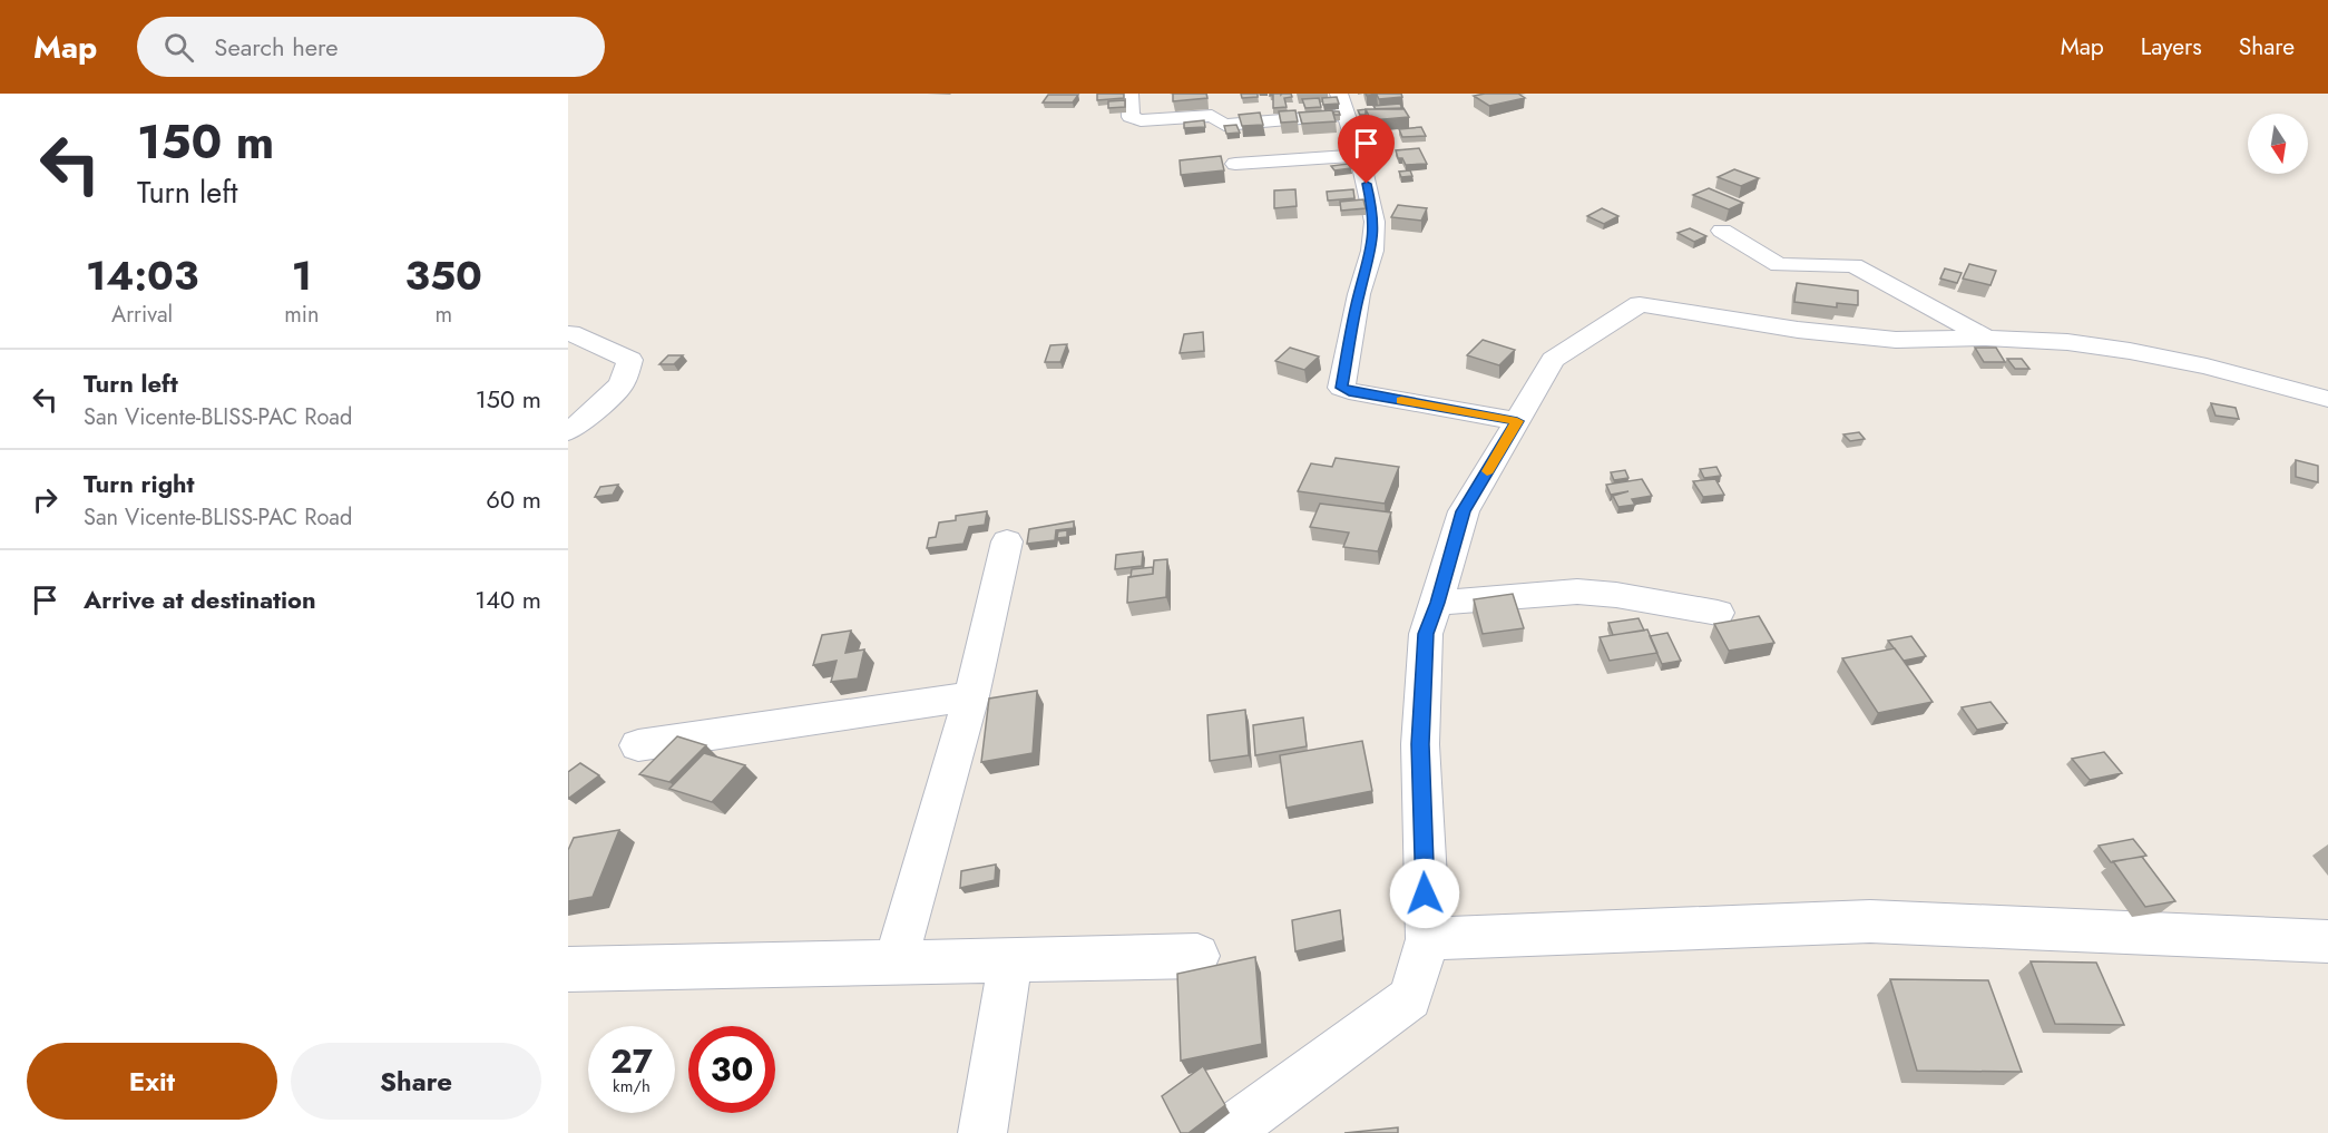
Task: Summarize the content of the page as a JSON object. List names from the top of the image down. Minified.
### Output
{"north":"bottom","page":{"header":"Map","search":"Search here","nav":["Map","Layers","Share"],"turn":["150 m","Turn left"],"eta":["14:03","Arrival","1","min","350","m"],"list":[{"name":"Turn left","note":"San Vicente-BLISS-PAC Road","value":"150 m"},{"name":"Turn right","note":"San Vicente-BLISS-PAC Road","value":"60 m"},{"name":"Arrive at destination","value":"140 m"}],"speed":"27 km/h","limit":"30","buttons":["Exit","Share"]}}
